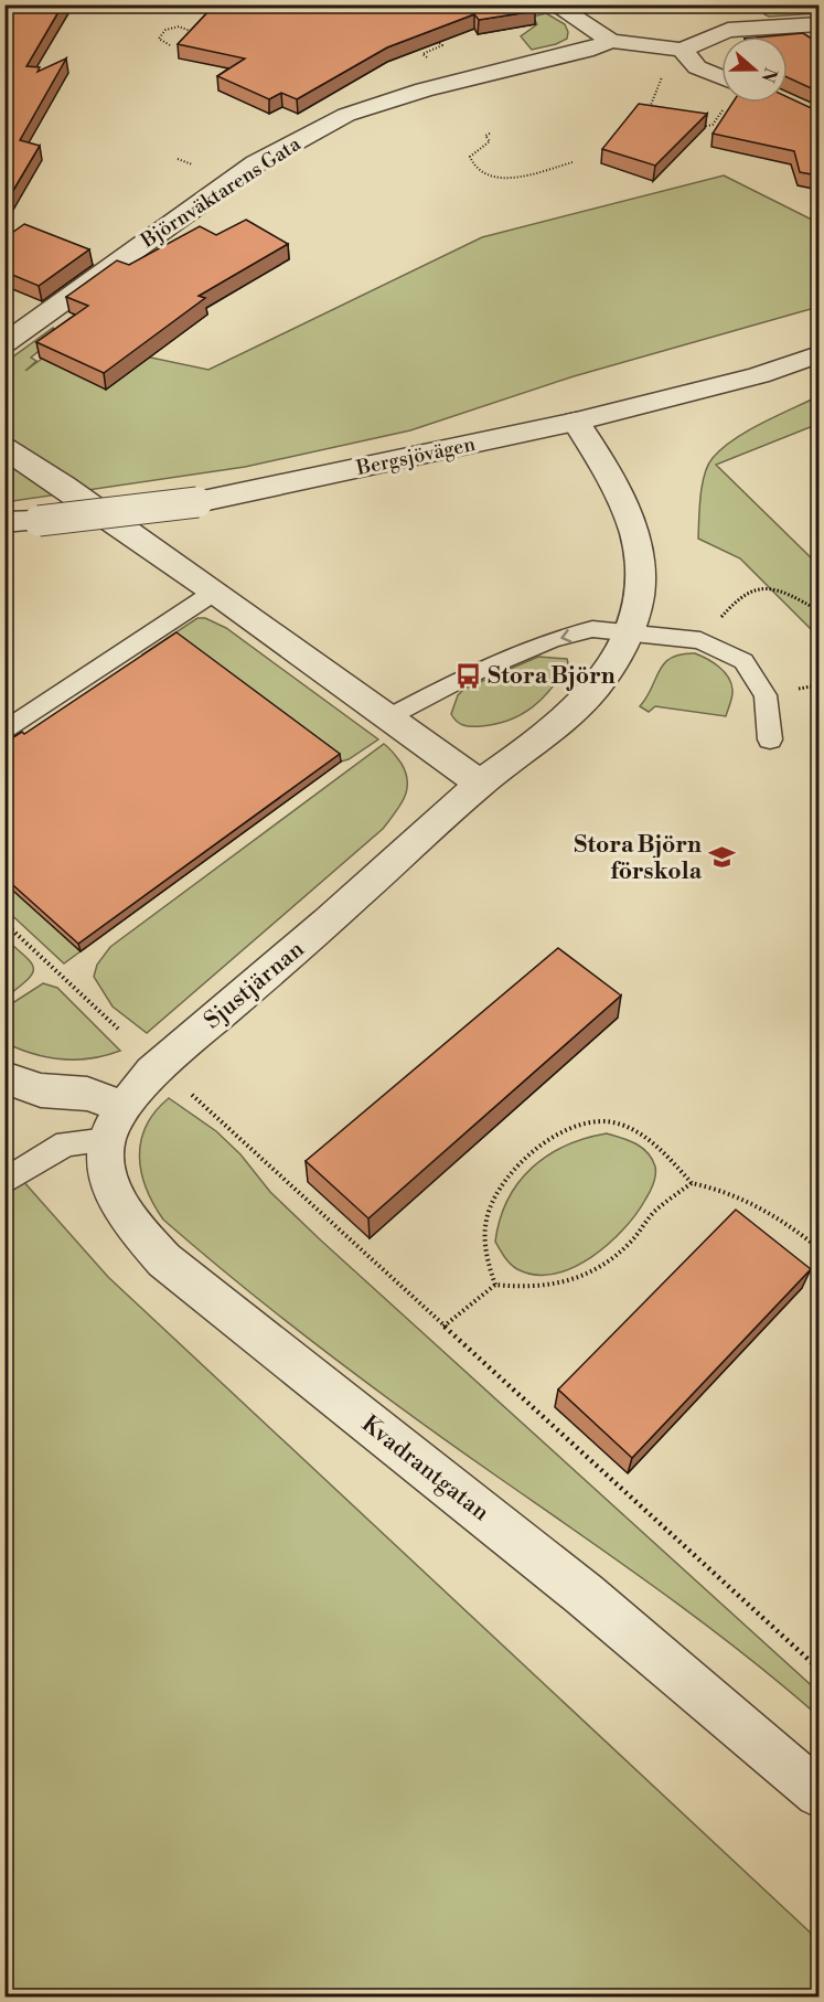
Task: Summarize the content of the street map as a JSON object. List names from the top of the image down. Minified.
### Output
{"streets":{"street":["Björnväktarens Gata","Bergsjövägen","Sjustjärnan","Kvadrantgatan"]},"crossings":[["Sjustjärnan","Kvadrantgatan"]],"places":{"bus stop":["Stora Björn"],"school or university":["Stora Björn förskola"]},"north":"right"}
